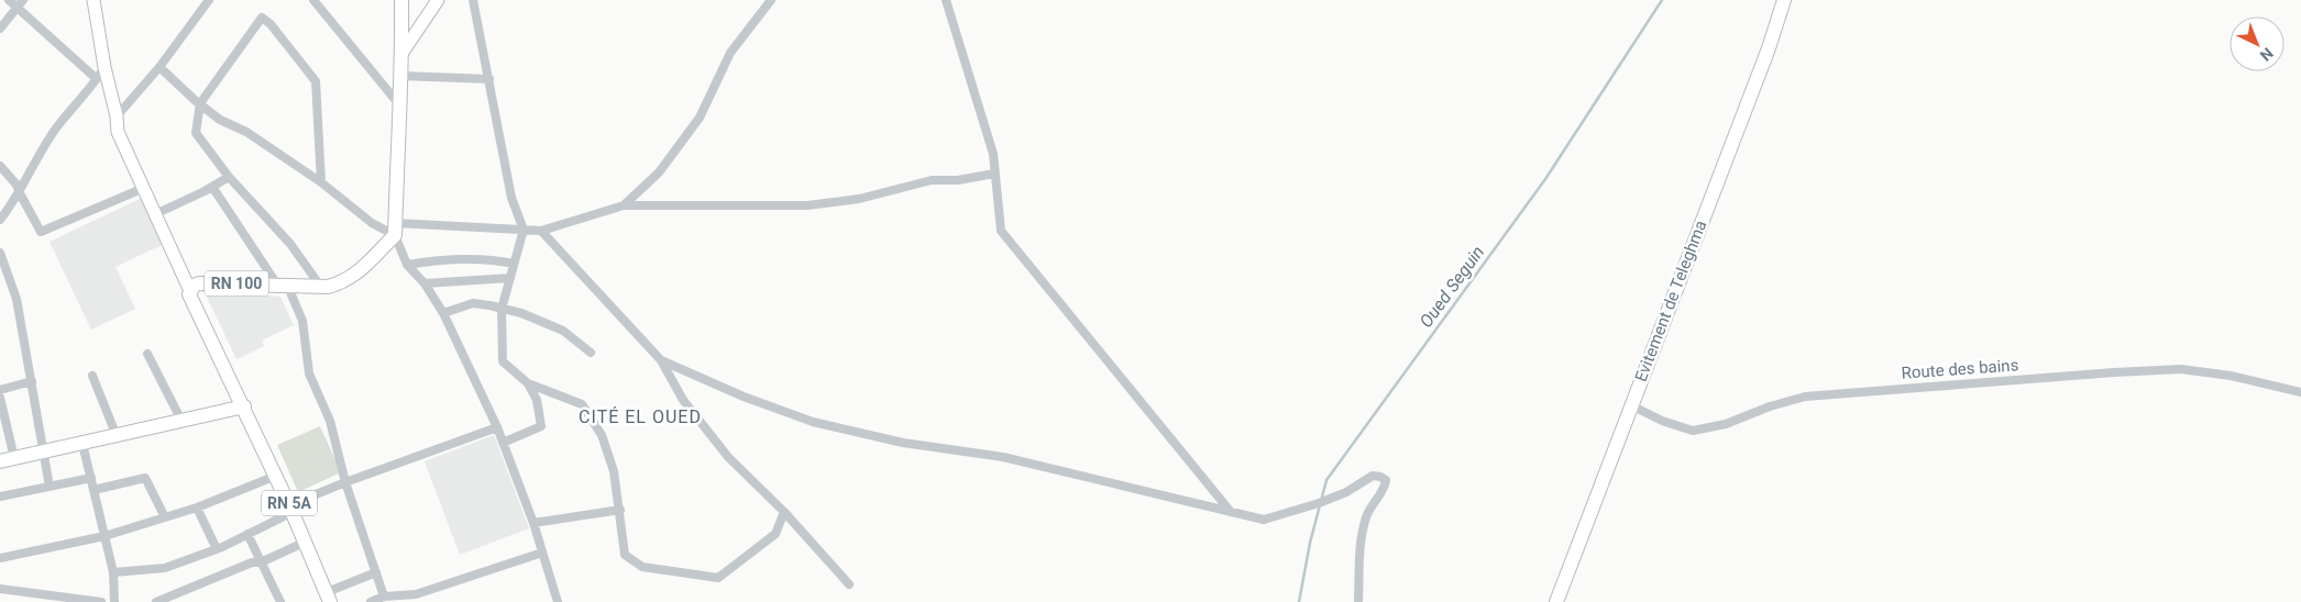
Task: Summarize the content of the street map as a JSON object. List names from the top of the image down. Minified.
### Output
{"streets":{"main road":["RN 100","Evitement de Teleghma","RN 5A"],"street":["Route des bains"]},"crossings":[["RN 100","RN 5A"],["Evitement de Teleghma","Route des bains"]],"districts":["CITÉ EL OUED"],"water":["Oued Seguin"],"north":"bottom right"}
